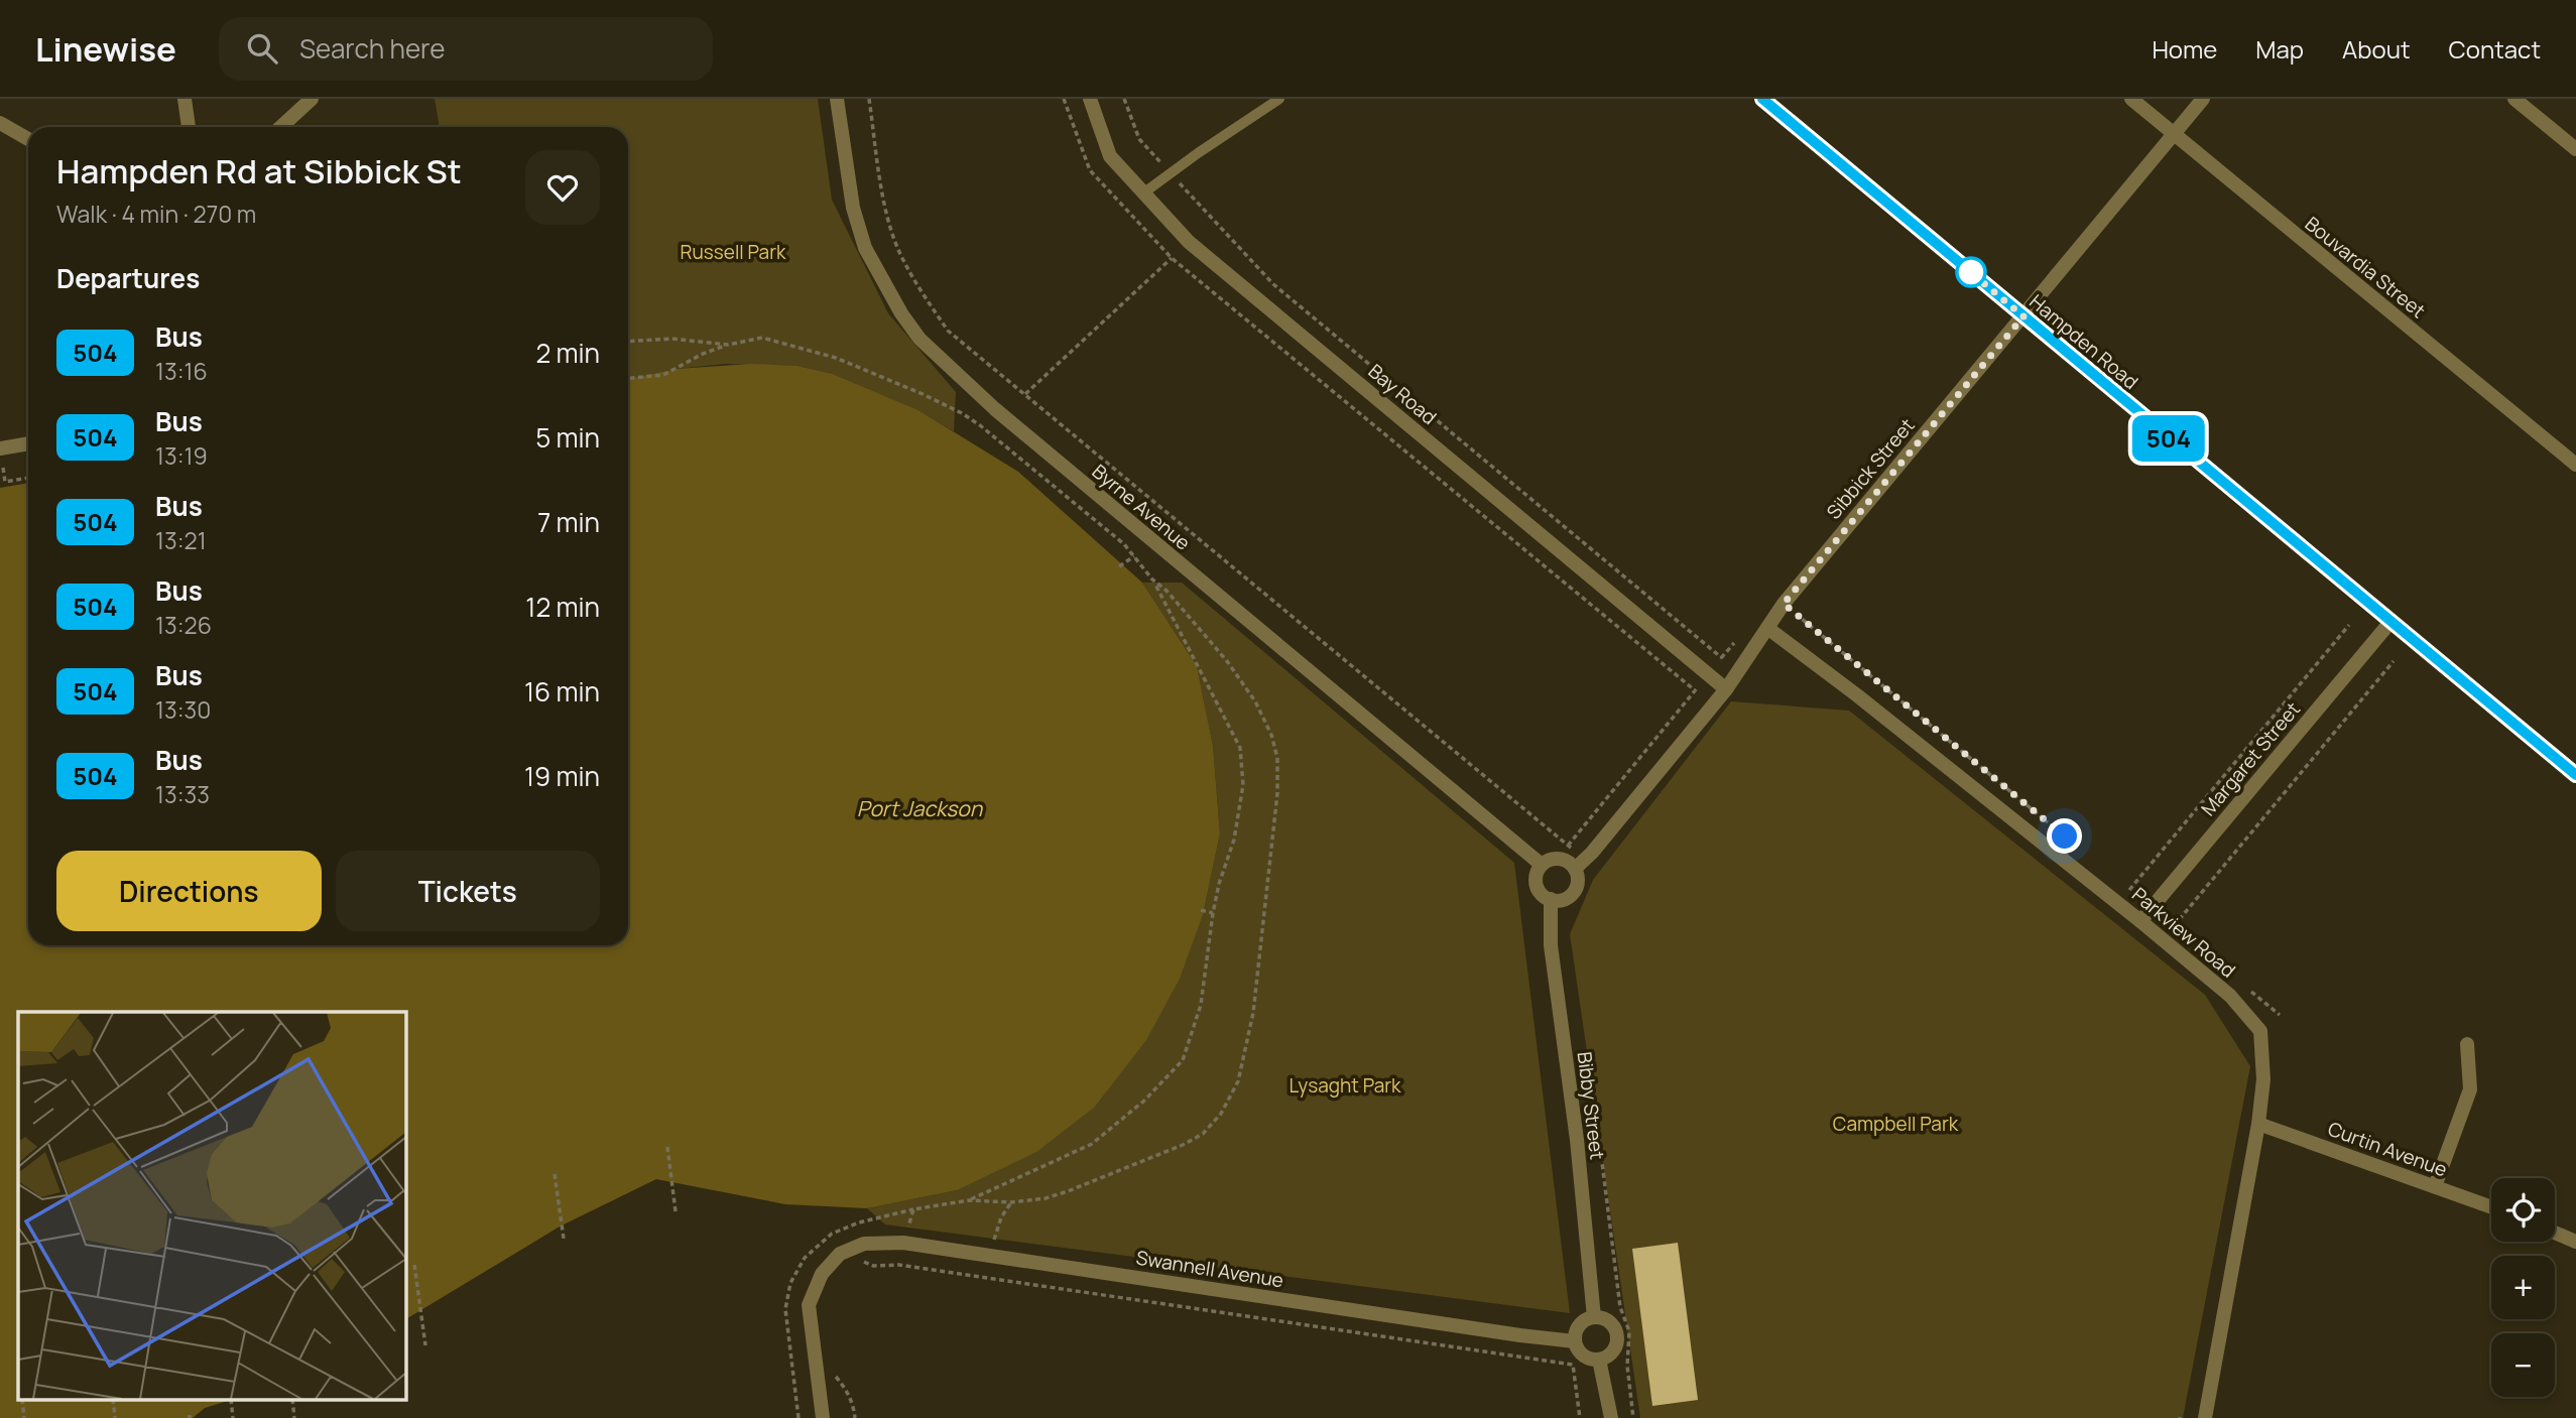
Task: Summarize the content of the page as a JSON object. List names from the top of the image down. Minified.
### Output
{"streets":{"main road":["Hampden Road"],"street":["Bouvardia Street","Bay Road","Sibbick Street","Byrne Avenue","Margaret Street","Parkview Road","Bibby Street","Curtin Avenue","Swannell Avenue"]},"crossings":[["Bouvardia Street","Sibbick Street"],["Hampden Road","Sibbick Street"],["Hampden Road","Margaret Street"],["Bay Road","Sibbick Street"],["Sibbick Street","Byrne Avenue"],["Sibbick Street","Parkview Road"],["Sibbick Street","Bibby Street"],["Byrne Avenue","Bibby Street"],["Margaret Street","Parkview Road"],["Parkview Road","Curtin Avenue"],["Bibby Street","Swannell Avenue"]],"water":["Port Jackson"],"parks":["Russell Park","Lysaght Park","Campbell Park"],"lines":["bus line 504"],"page":{"header":"Linewise","search":"Search here","nav":["Home","Map","About","Contact"],"on_map":"504","heading":[["Hampden Rd at Sibbick St","Walk · 4 min · 270 m"],"Departures"],"list":[{"mark":"504","name":"Bus","note":"13:16","value":"2 min"},{"mark":"504","name":"Bus","note":"13:19","value":"5 min"},{"mark":"504","name":"Bus","note":"13:21","value":"7 min"},{"mark":"504","name":"Bus","note":"13:26","value":"12 min"},{"mark":"504","name":"Bus","note":"13:30","value":"16 min"},{"mark":"504","name":"Bus","note":"13:33","value":"19 min"}],"buttons":["Directions","Tickets"],"map_buttons":["+","−"]}}
